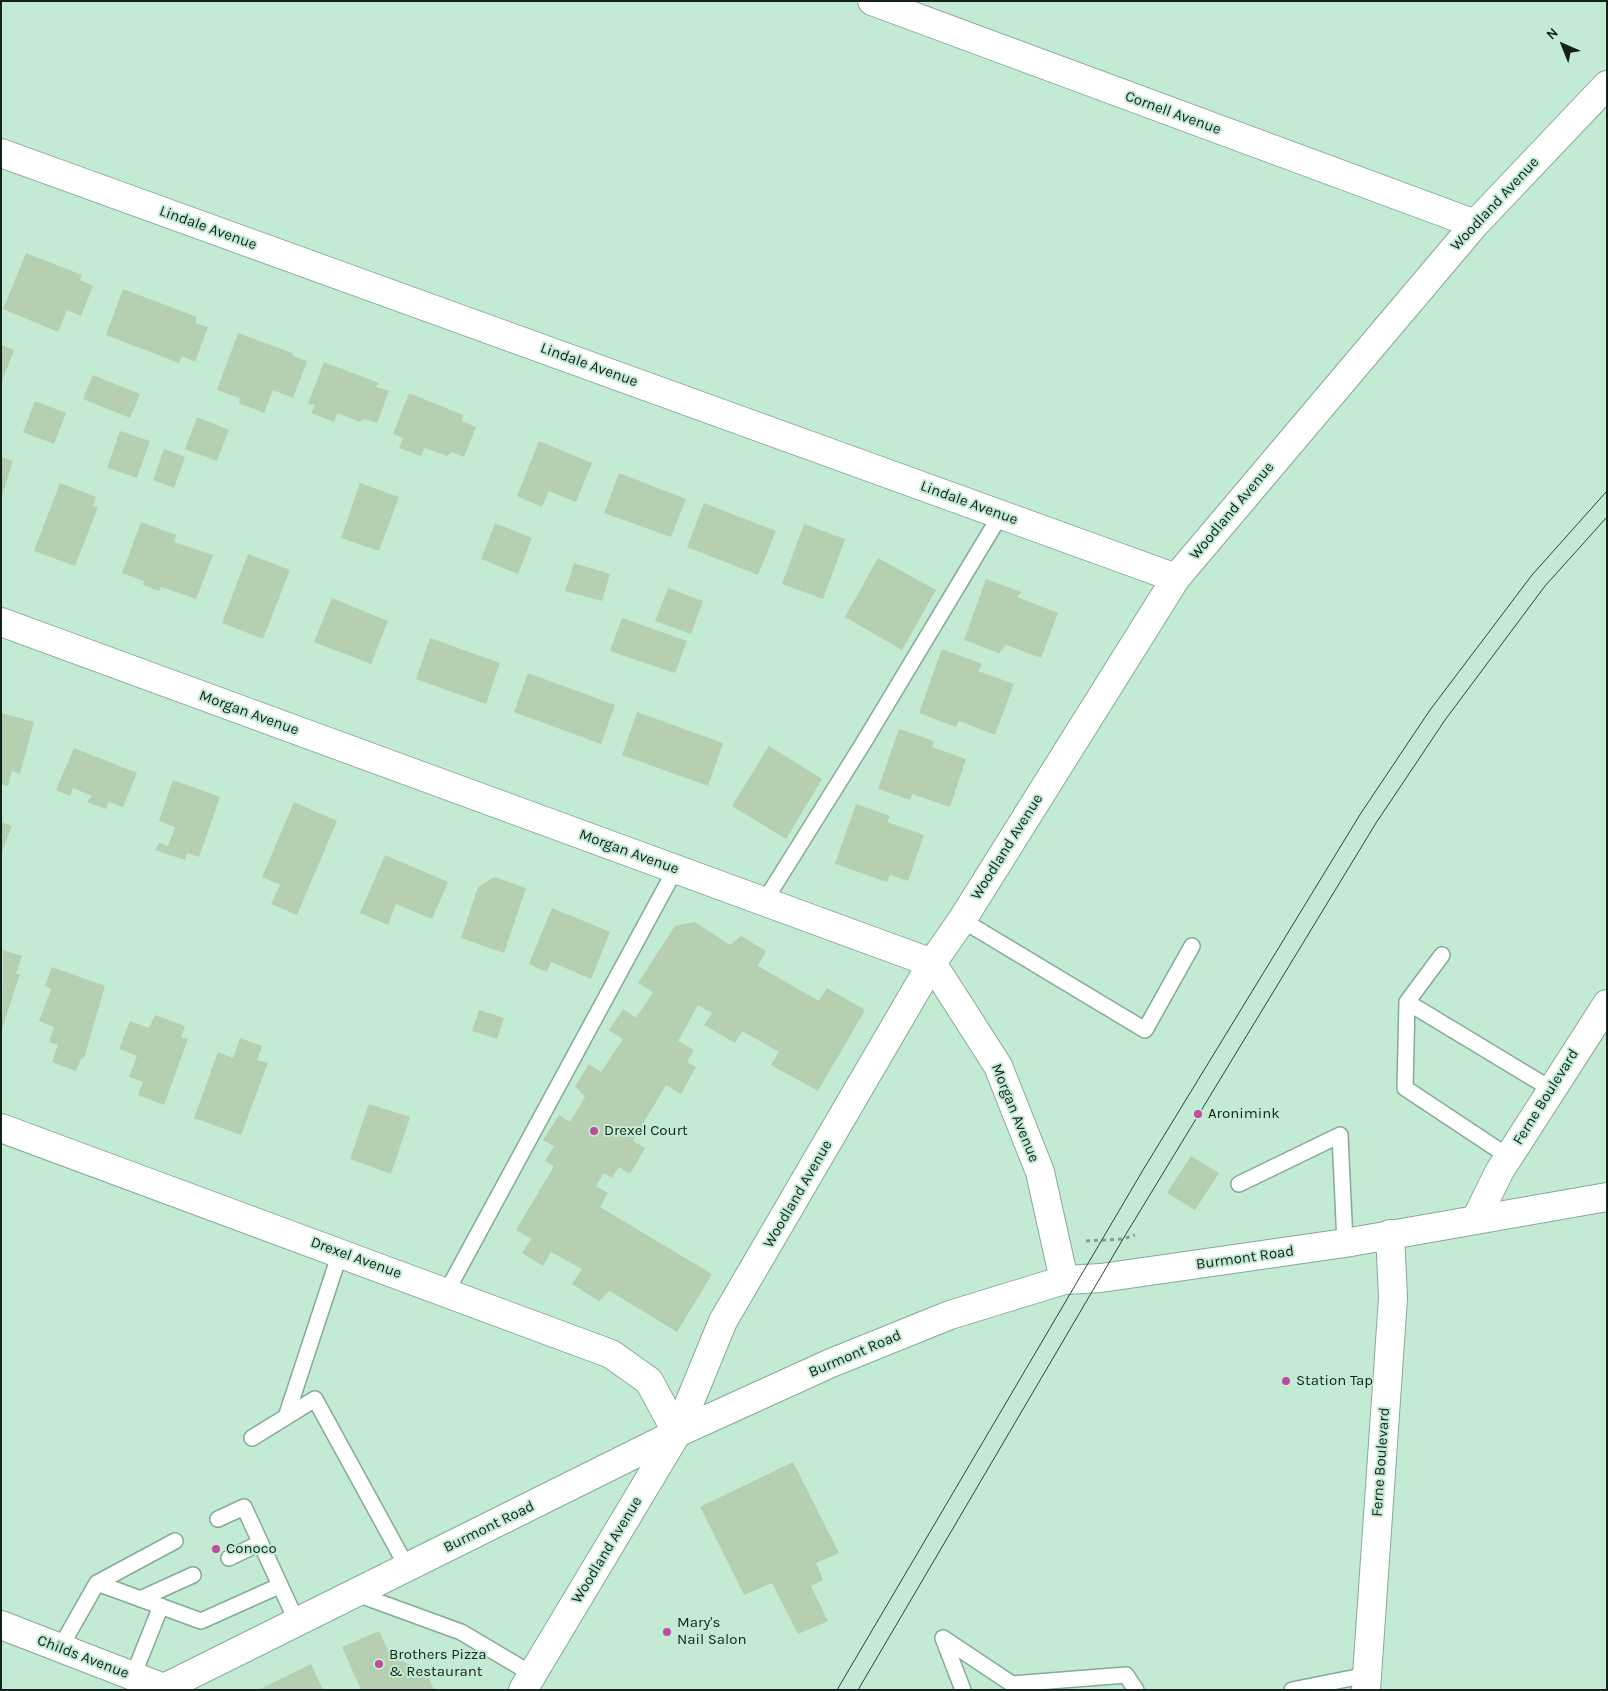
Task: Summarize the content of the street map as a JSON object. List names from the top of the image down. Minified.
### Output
{"streets":{"street":["Cornell Avenue","Woodland Avenue","Lindale Avenue","Morgan Avenue","Ferne Boulevard","Drexel Avenue","Burmont Road","Childs Avenue"]},"crossings":[["Cornell Avenue","Woodland Avenue"],["Woodland Avenue","Lindale Avenue"],["Woodland Avenue","Morgan Avenue"],["Woodland Avenue","Drexel Avenue"],["Woodland Avenue","Burmont Road"],["Morgan Avenue","Burmont Road"],["Ferne Boulevard","Burmont Road"],["Drexel Avenue","Burmont Road"],["Burmont Road","Childs Avenue"]],"places":["Aronimink","Drexel Court","Station Tap","Conoco","Mary's Nail Salon","Brothers Pizza & Restaurant"],"north":"top left"}
